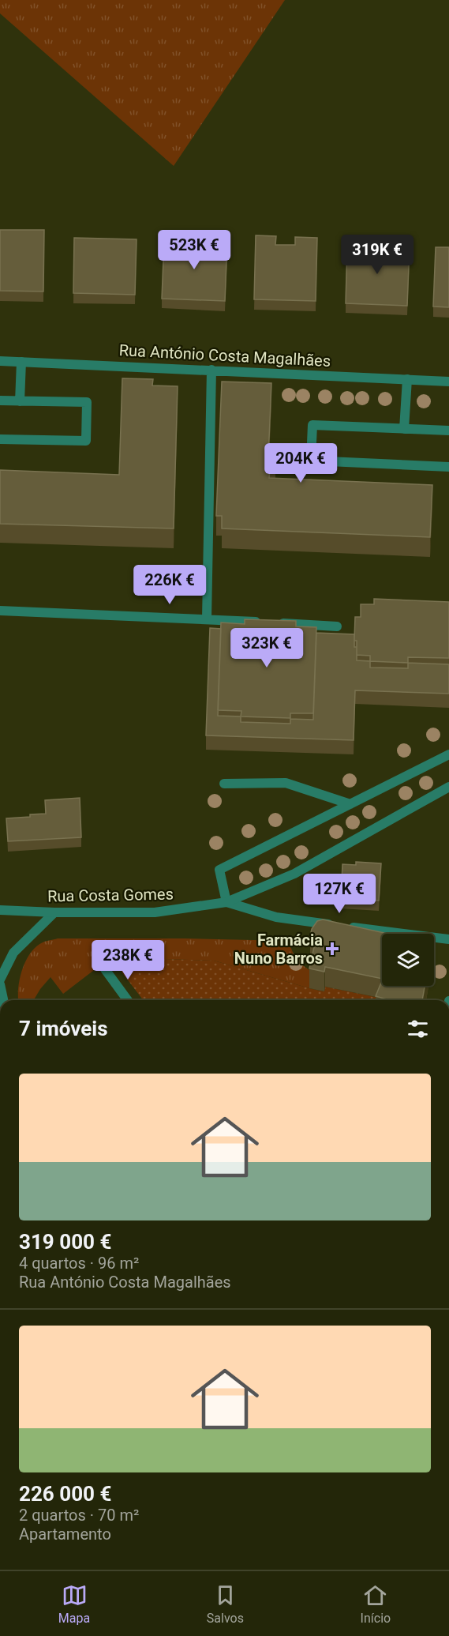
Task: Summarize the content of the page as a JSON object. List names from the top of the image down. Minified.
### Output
{"streets":{"street":["Rua António Costa Magalhães","Rua Costa Gomes"]},"places":{"health":["Farmácia Nuno Barros"]},"page":{"price":["523K €","319K €","204K €","226K €","323K €","127K €","238K €"],"heading":"7 imóveis","list":[{"name":"319 000 €","note":"4 quartos · 96 m² · Rua António Costa Magalhães"},{"name":"226 000 €","note":"2 quartos · 70 m² · Apartamento"}],"tabs":["Mapa","Salvos","Início"]}}
